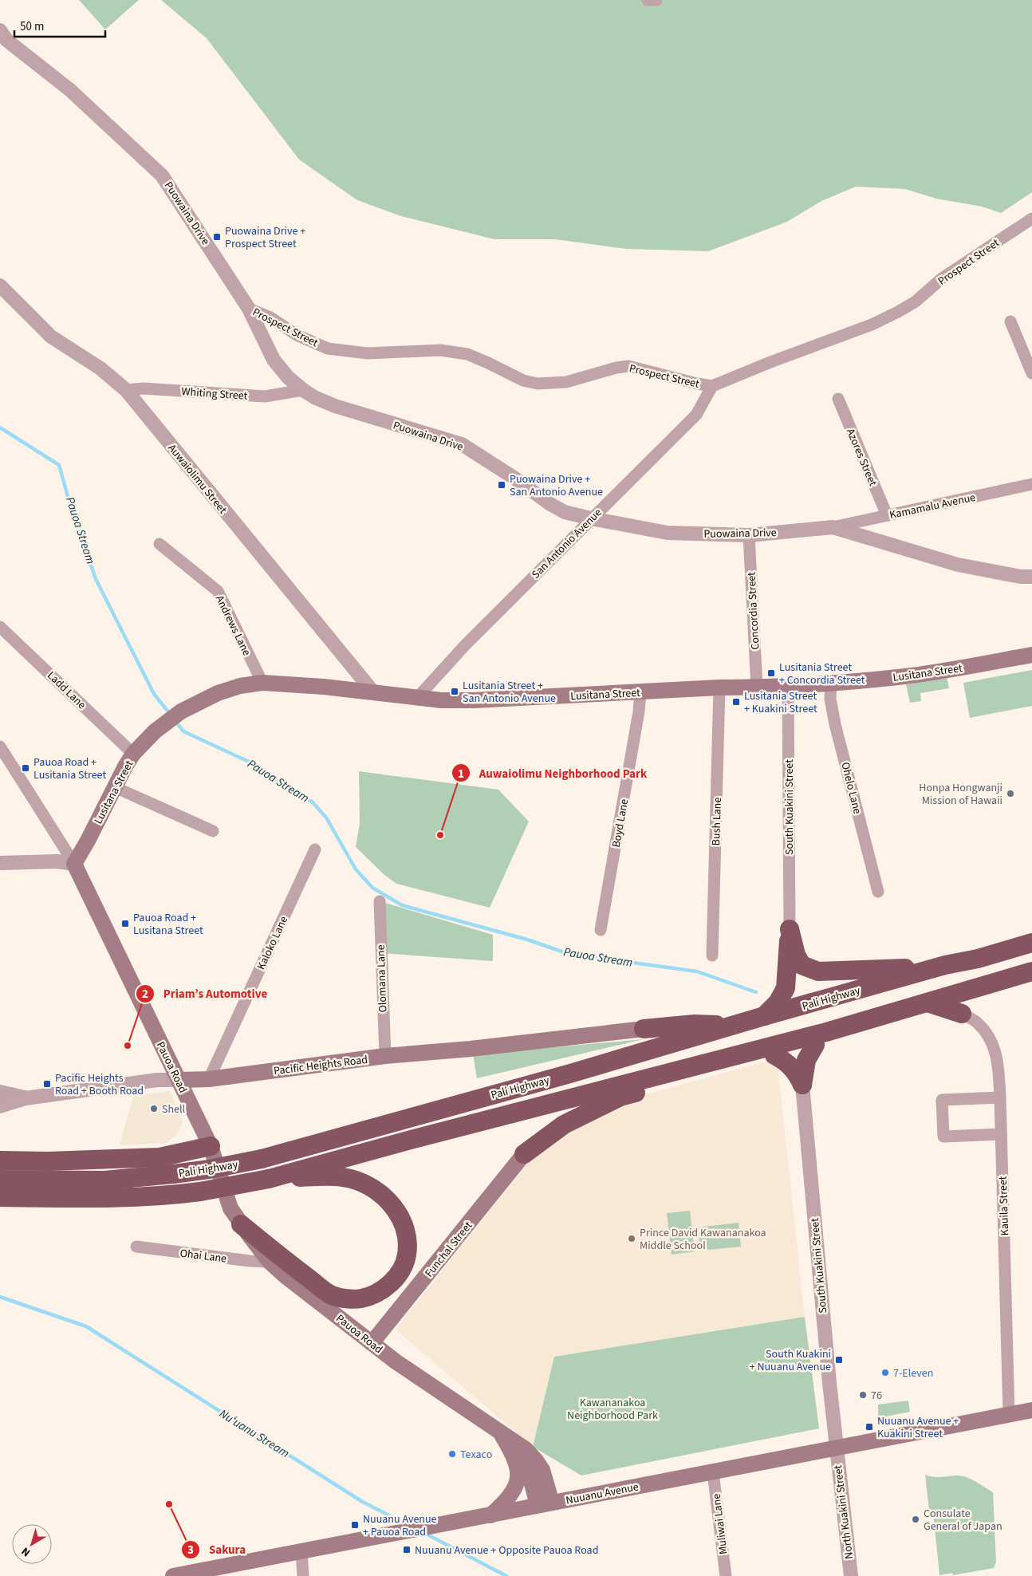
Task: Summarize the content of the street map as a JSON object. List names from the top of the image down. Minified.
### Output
{"streets":{"highway":["Pali Highway"],"main road":["Lusitana Street","Pacific Heights Road","Pauoa Road","Funchal Street","Nuuanu Avenue"],"street":["Puowaina Drive","Prospect Street","Whiting Street","Azores Street","Auwaiolimu Street","Kamamalu Avenue","San Antonio Avenue","Concordia Street","Andrews Lane","Ladd Lane","Ohelo Lane","South Kuakini Street","Bush Lane","Boyd Lane","Kaloko Lane","Olomana Lane","Kauila Street","Ohai Lane","North Kuakini Street","Muliwai Lane"]},"crossings":[["Puowaina Drive","Prospect Street"],["Puowaina Drive","Whiting Street"],["Puowaina Drive","Kamamalu Avenue"],["Puowaina Drive","San Antonio Avenue"],["Puowaina Drive","Concordia Street"],["Prospect Street","San Antonio Avenue"],["Whiting Street","Auwaiolimu Street"],["Azores Street","Kamamalu Avenue"],["Auwaiolimu Street","Lusitana Street"],["San Antonio Avenue","Lusitana Street"],["Concordia Street","Lusitana Street"],["Andrews Lane","Lusitana Street"],["Lusitana Street","Ladd Lane"],["Lusitana Street","Ohelo Lane"],["Lusitana Street","South Kuakini Street"],["Lusitana Street","Bush Lane"],["Lusitana Street","Boyd Lane"],["Lusitana Street","Pauoa Road"],["South Kuakini Street","Nuuanu Avenue"],["South Kuakini Street","North Kuakini Street"],["Kaloko Lane","Pacific Heights Road"],["Olomana Lane","Pacific Heights Road"],["Pacific Heights Road","Pauoa Road"],["Pauoa Road","Funchal Street"],["Pauoa Road","Ohai Lane"],["Pauoa Road","Nuuanu Avenue"],["Kauila Street","Nuuanu Avenue"],["Nuuanu Avenue","North Kuakini Street"],["Nuuanu Avenue","Muliwai Lane"]],"water":["Pauoa Stream","Nuʻuanu Stream"],"parks":["Kawananakoa Neighborhood Park"],"places":{"transit":["Puowaina Drive + Prospect Street","Puowaina Drive + San Antonio Avenue","Lusitania Street + Concordia Street","Lusitania Street + San Antonio Avenue","Lusitania Street + Kuakini Street","Pauoa Road + Lusitania Street","Pauoa Road + Lusitana Street","Pacific Heights Road + Booth Road","South Kuakini + Nuuanu Avenue","Nuuanu Avenue + Kuakini Street","Nuuanu Avenue + Pauoa Road","Nuuanu Avenue + Opposite Pauoa Road"],"other":["Honpa Hongwanji Mission of Hawaii","Auwaiolimu Neighborhood Park","Priam’s Automotive","Shell","Prince David Kawananakoa Middle School","7-Eleven","76","Texaco","Sakura","Consulate General of Japan"]},"scale_bar":"50 m","north":"bottom left"}
